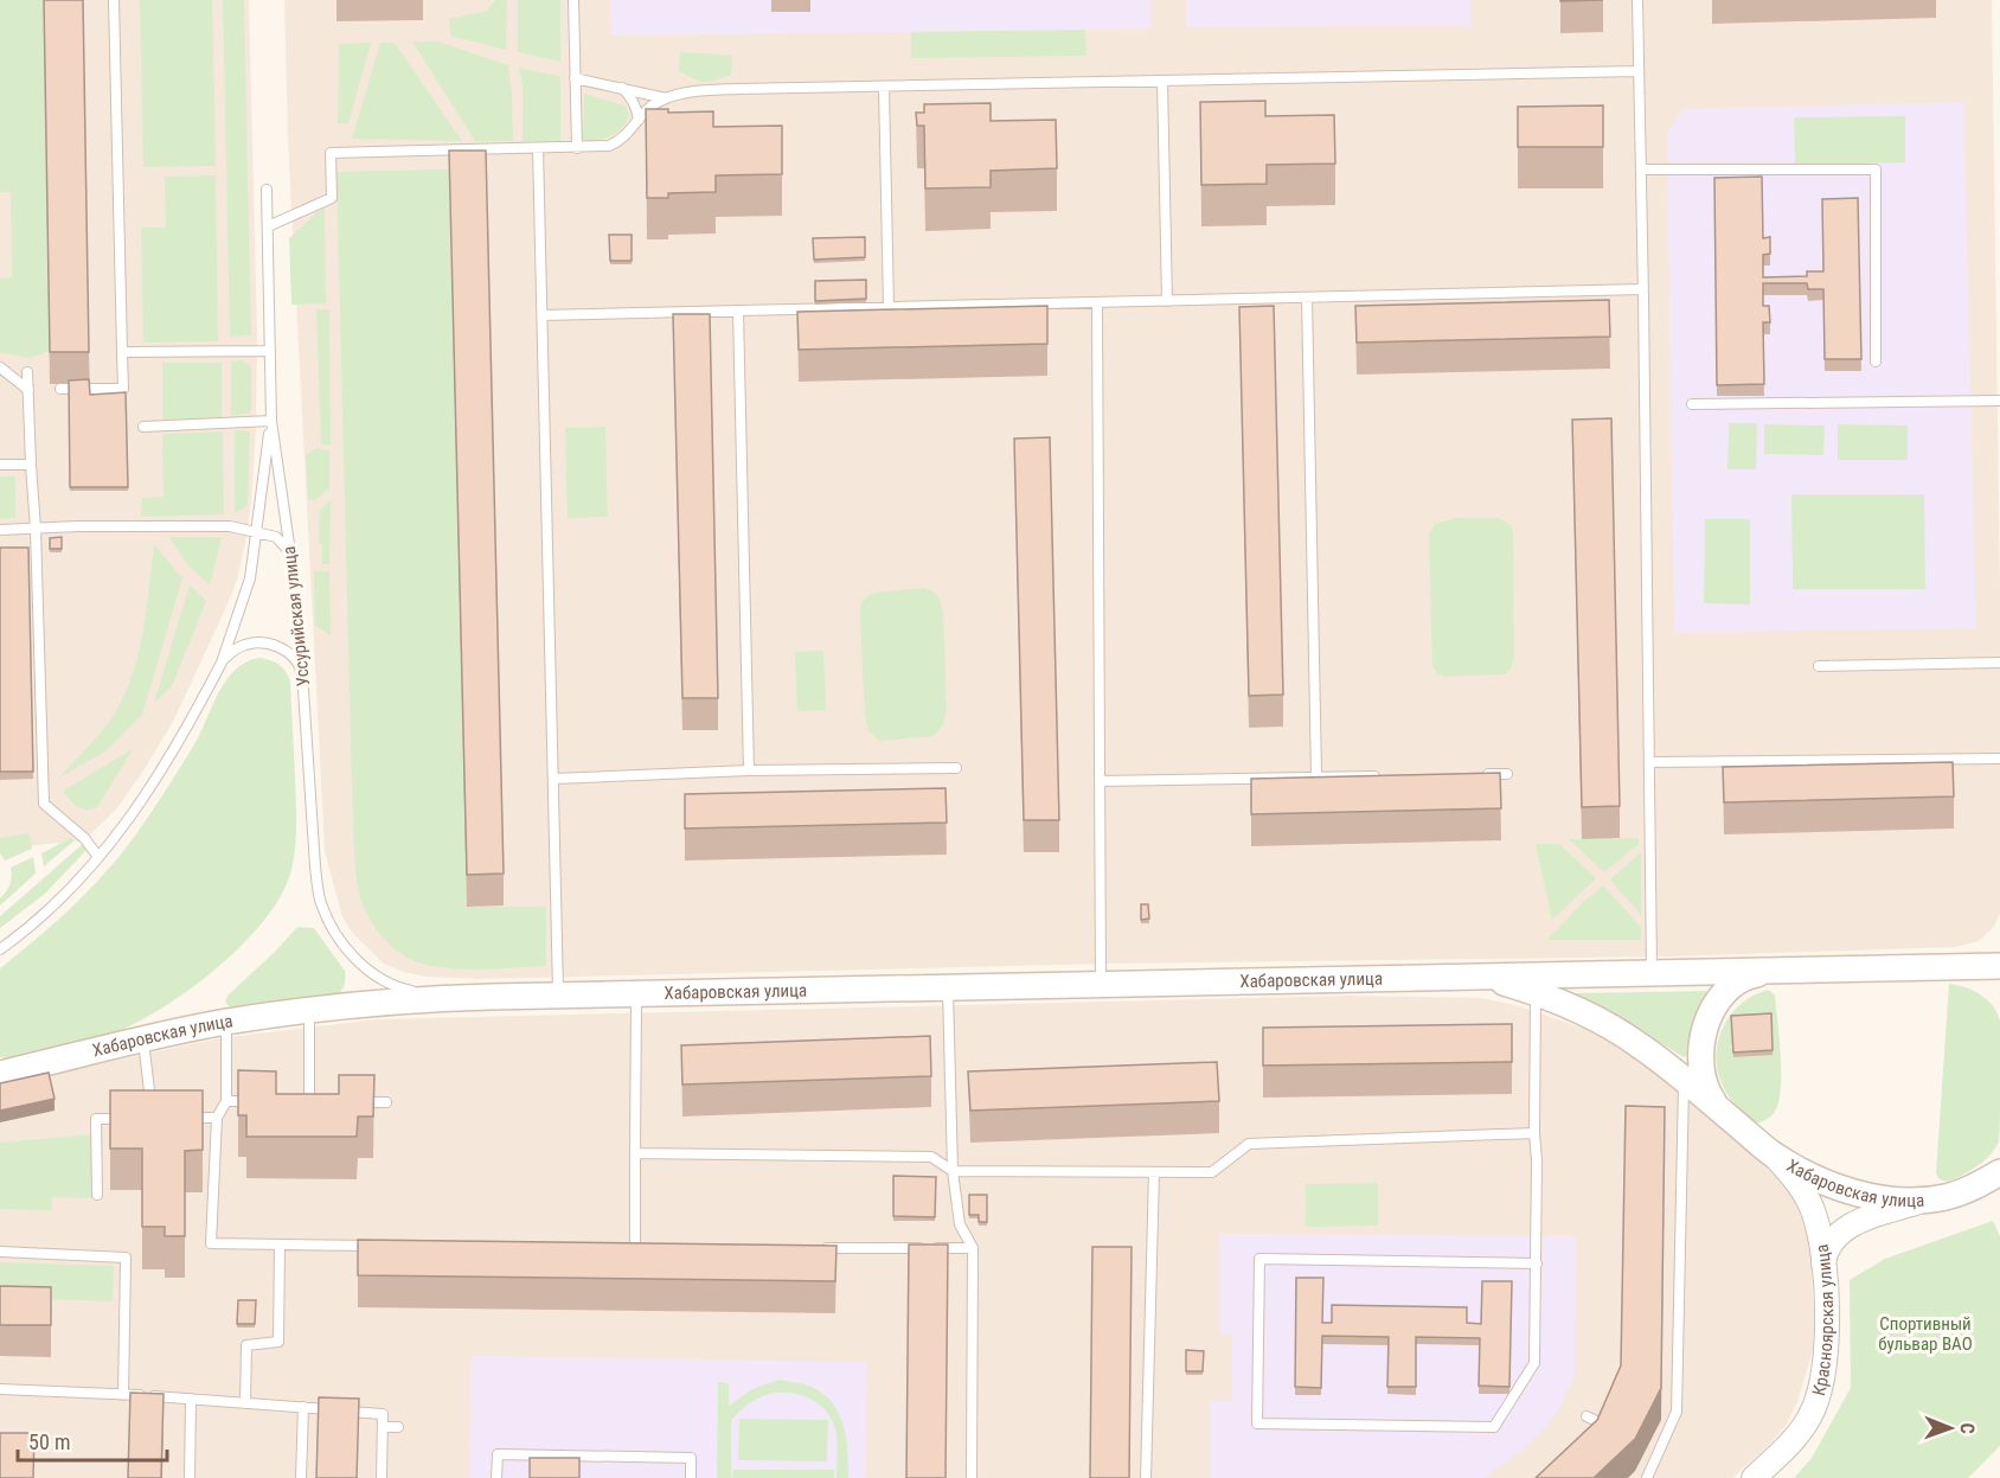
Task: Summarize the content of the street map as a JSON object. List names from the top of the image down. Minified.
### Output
{"streets":{"main road":["Хабаровская улица"],"street":["Красноярская улица"],"lane":["Уссурийская улица"]},"crossings":[["Уссурийская улица","Хабаровская улица"],["Хабаровская улица","Красноярская улица"]],"parks":["Спортивный бульвар ВАО"],"scale_bar":"50 m","north":"right"}
